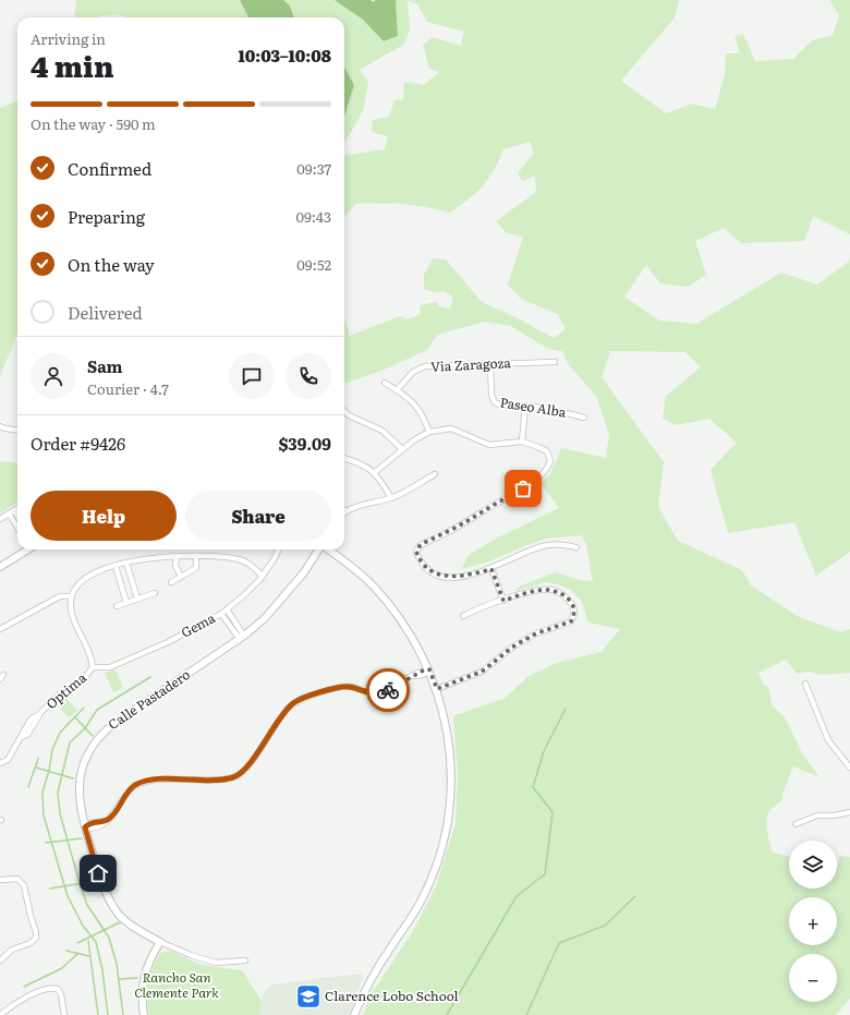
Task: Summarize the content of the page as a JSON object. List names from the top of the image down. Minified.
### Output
{"streets":{"street":["Via Zaragoza","Paseo Alba","Gema","Optima","Calle Pastadero"]},"crossings":[["Via Zaragoza","Paseo Alba"],["Gema","Optima"]],"parks":["Rancho San Clemente Park"],"places":{"school or university":["Clarence Lobo School"]},"page":{"heading":["4 min","Arriving in","10:03–10:08"],"panel":["Sam","Courier · 4.7","Order #9426","$39.09"],"bar":"On the way · 590 m","list":[["Confirmed","09:37"],["Preparing","09:43"],["On the way","09:52"],"Delivered"],"buttons":["Help","Share"],"map_buttons":["+","−"]}}
